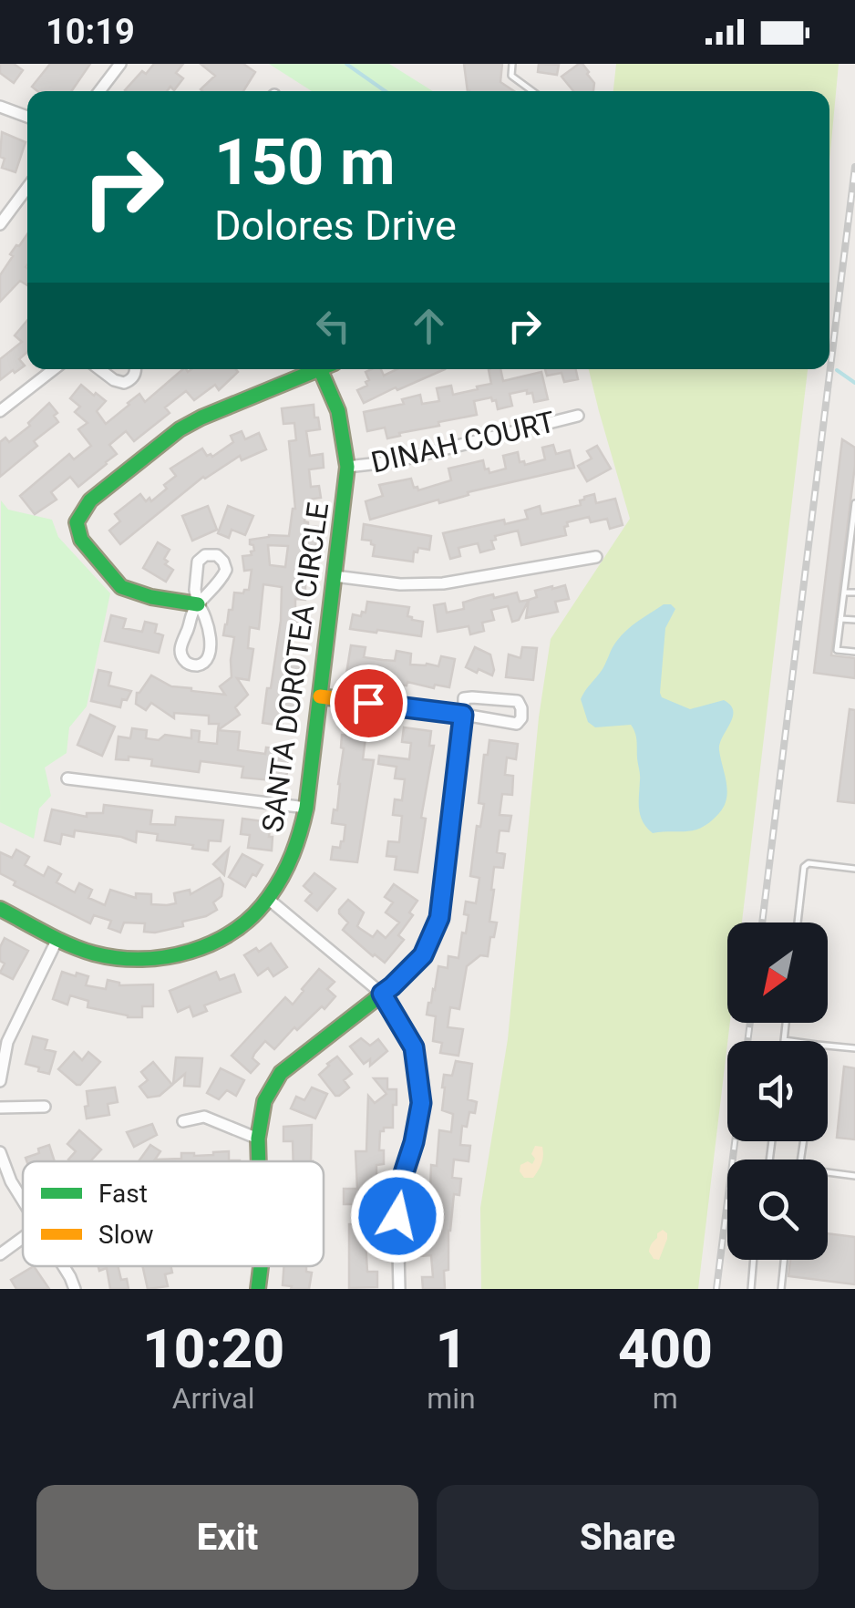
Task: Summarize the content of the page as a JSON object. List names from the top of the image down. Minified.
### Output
{"streets":{"street":["DINAH COURT","SANTA DOROTEA CIRCLE"]},"crossings":[["DINAH COURT","SANTA DOROTEA CIRCLE"]],"legend":["Fast","Slow"],"north":"bottom left","page":{"status":"10:19","turn":["150 m","Dolores Drive"],"eta":["10:20","Arrival","1","min","400","m"],"buttons":["Exit","Share"]}}
